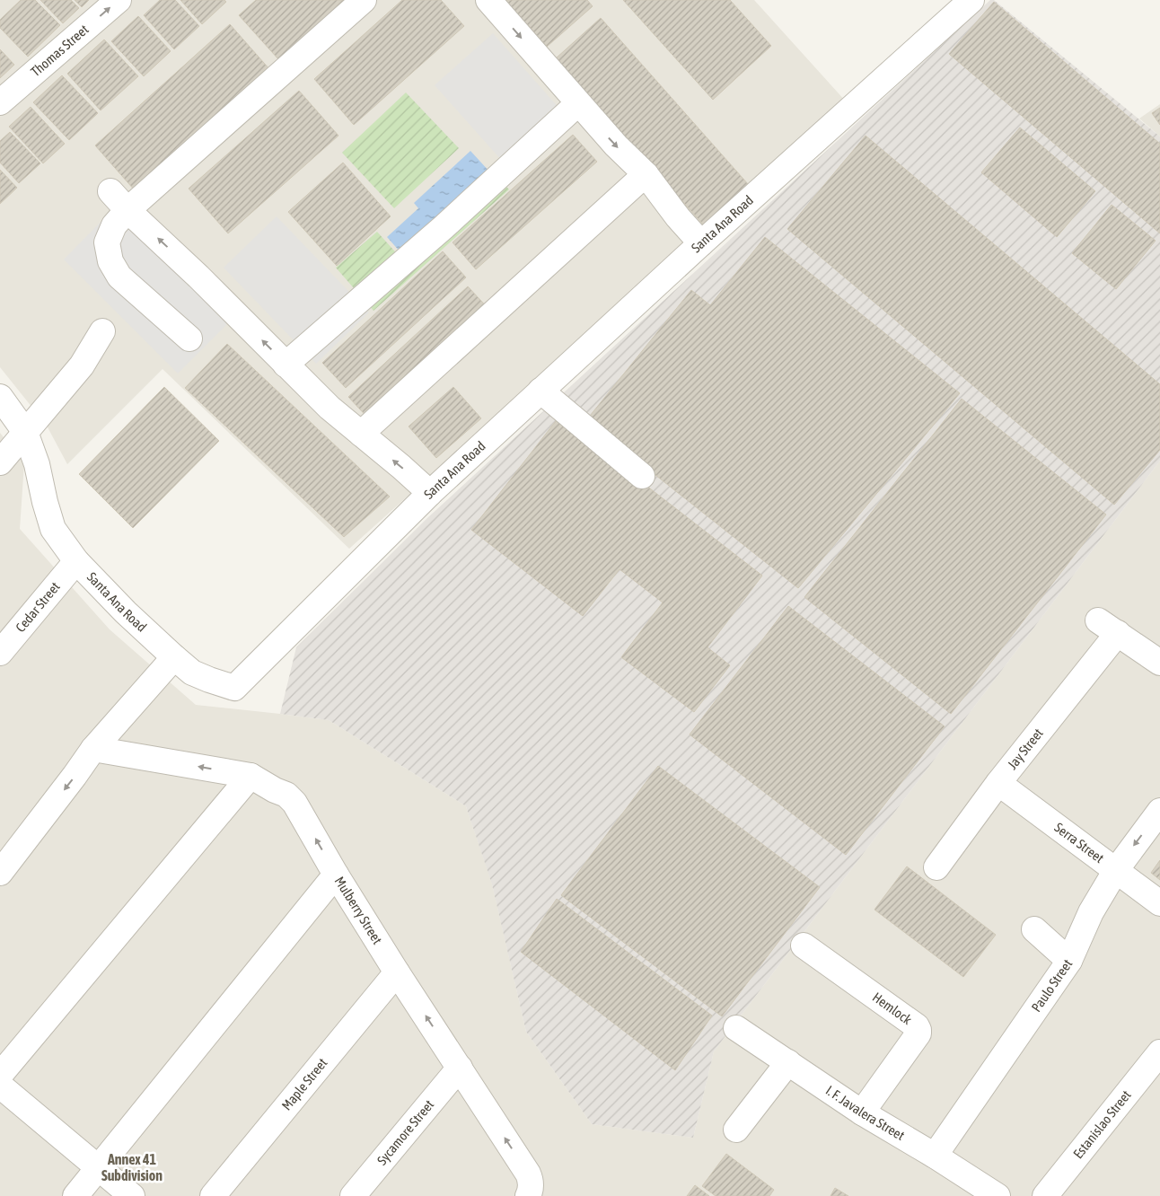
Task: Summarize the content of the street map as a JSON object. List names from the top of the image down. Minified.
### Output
{"streets":{"street":["Thomas Street","Santa Ana Road","Cedar Street","Jay Street","Serra Street","Mulberry Street","Paulo Street","Hemlock","Maple Street","I. F. Javalera Street","Estanislao Street","Sycamore Street"]},"crossings":[["Santa Ana Road","Cedar Street"],["Jay Street","Serra Street"],["Serra Street","Paulo Street"],["Mulberry Street","Maple Street"],["Mulberry Street","Sycamore Street"],["Paulo Street","I. F. Javalera Street"],["Hemlock","I. F. Javalera Street"]],"one_way":["Mulberry Street"],"districts":["Annex 41 Subdivision"]}
